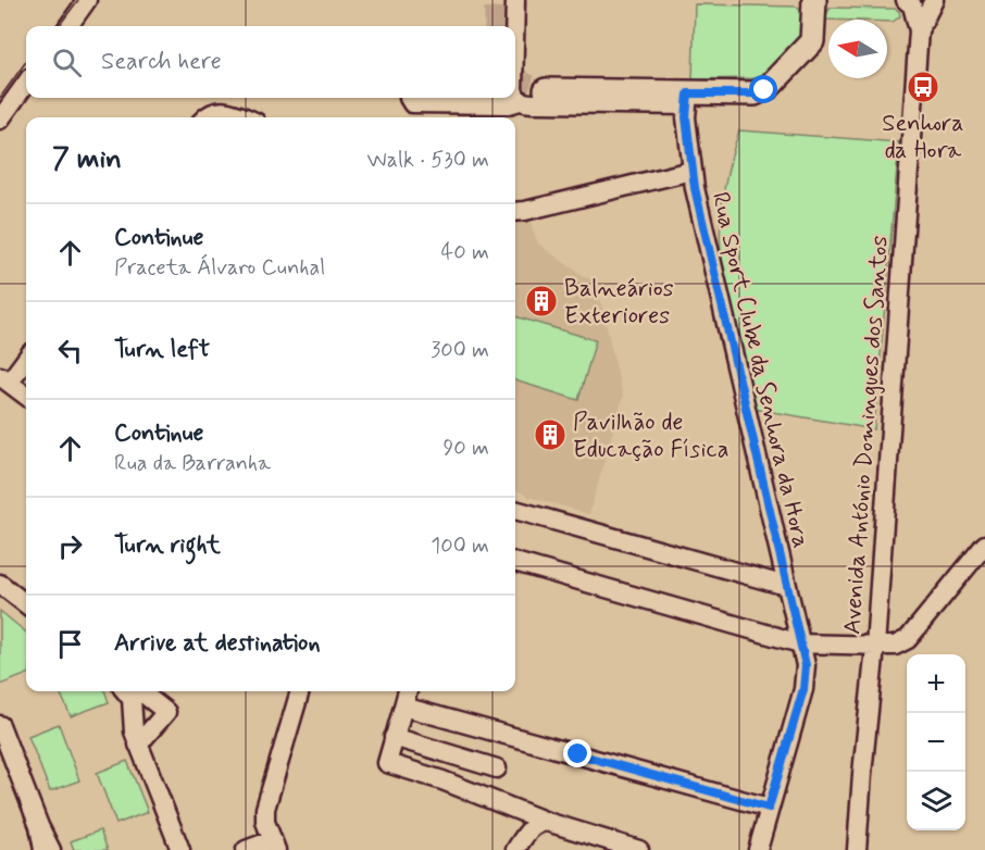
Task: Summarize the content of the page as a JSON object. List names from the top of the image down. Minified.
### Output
{"streets":{"street":["Rua Sport Clube da Senhora da Hora","Avenida António Domingues dos Santos"]},"places":{"bus stop":["Senhora da Hora"],"building":["Balneários Exteriores","Pavilhão de Educação Física"]},"north":"left","page":{"search":"Search here","heading":["7 min","Walk · 530 m"],"list":[["Continue","Praceta Álvaro Cunhal","40 m"],["Turn left","300 m"],["Continue","Rua da Barranha","90 m"],["Turn right","100 m"],"Arrive at destination"],"map_buttons":["+","−"]}}
